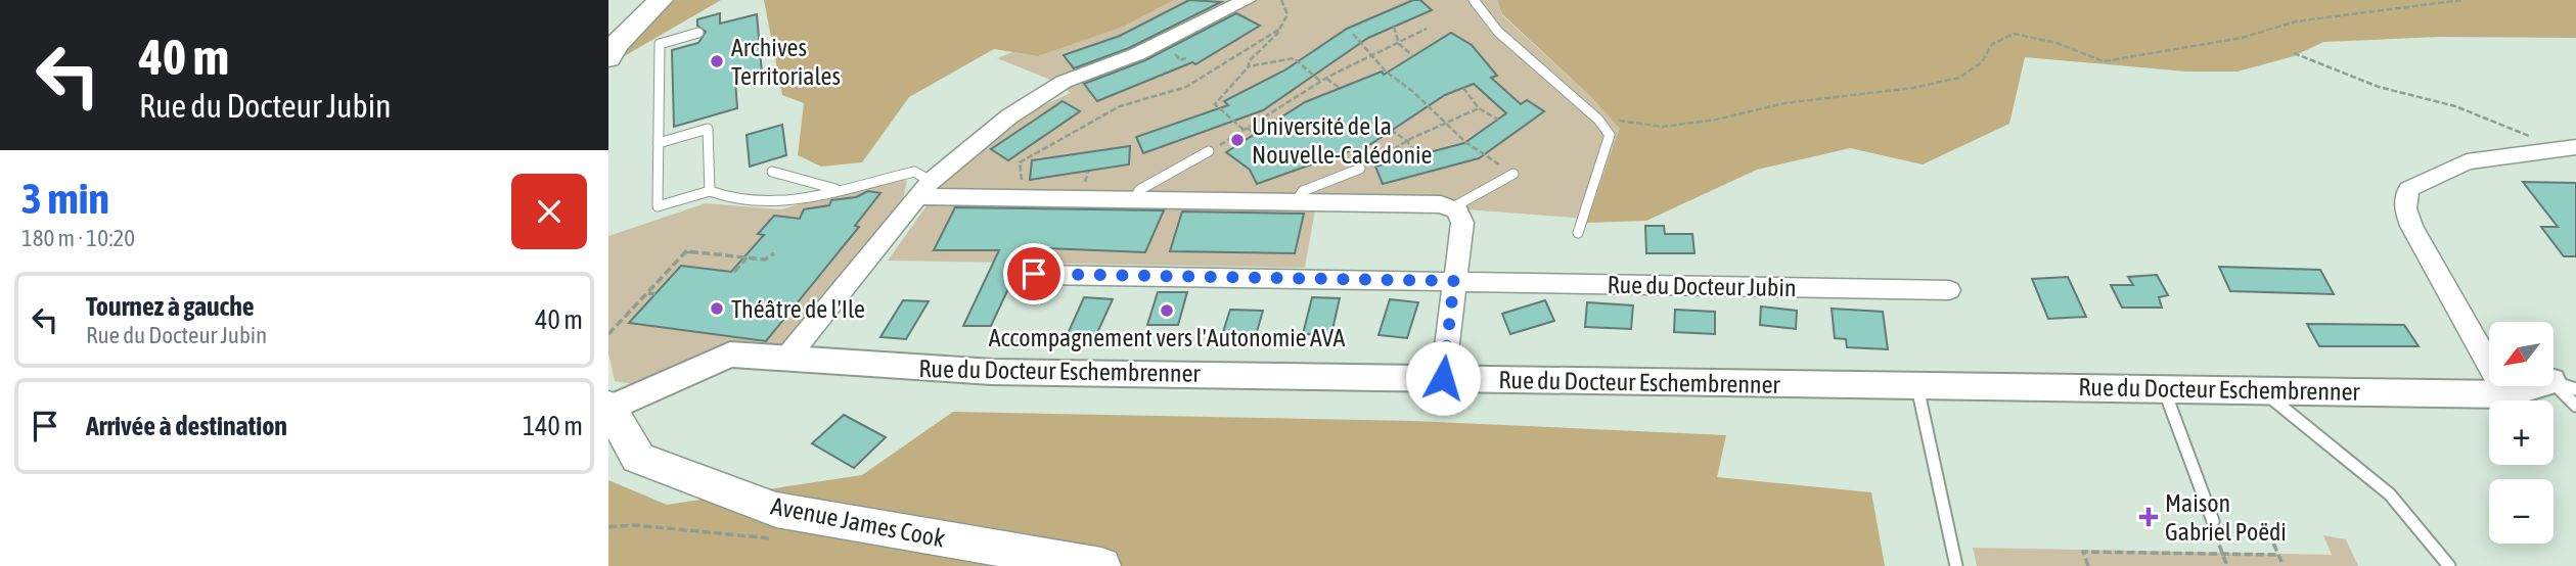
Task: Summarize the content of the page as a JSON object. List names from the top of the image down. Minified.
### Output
{"streets":{"main road":["Avenue James Cook"],"street":["Rue du Docteur Jubin","Rue du Docteur Eschembrenner"]},"crossings":[["Rue du Docteur Eschembrenner","Avenue James Cook"]],"places":{"other":["Archives Territoriales","Université de la Nouvelle-Calédonie","Théâtre de l'Ile","Accompagnement vers l'Autonomie AVA"],"health":["Maison Gabriel Poëdi"]},"north":"bottom left","page":{"turn":["40 m","Rue du Docteur Jubin"],"heading":["3 min","180 m · 10:20"],"list":[{"name":"Tournez à gauche","note":"Rue du Docteur Jubin","value":"40 m"},{"name":"Arrivée à destination","value":"140 m"}],"map_buttons":["+","−"]}}
